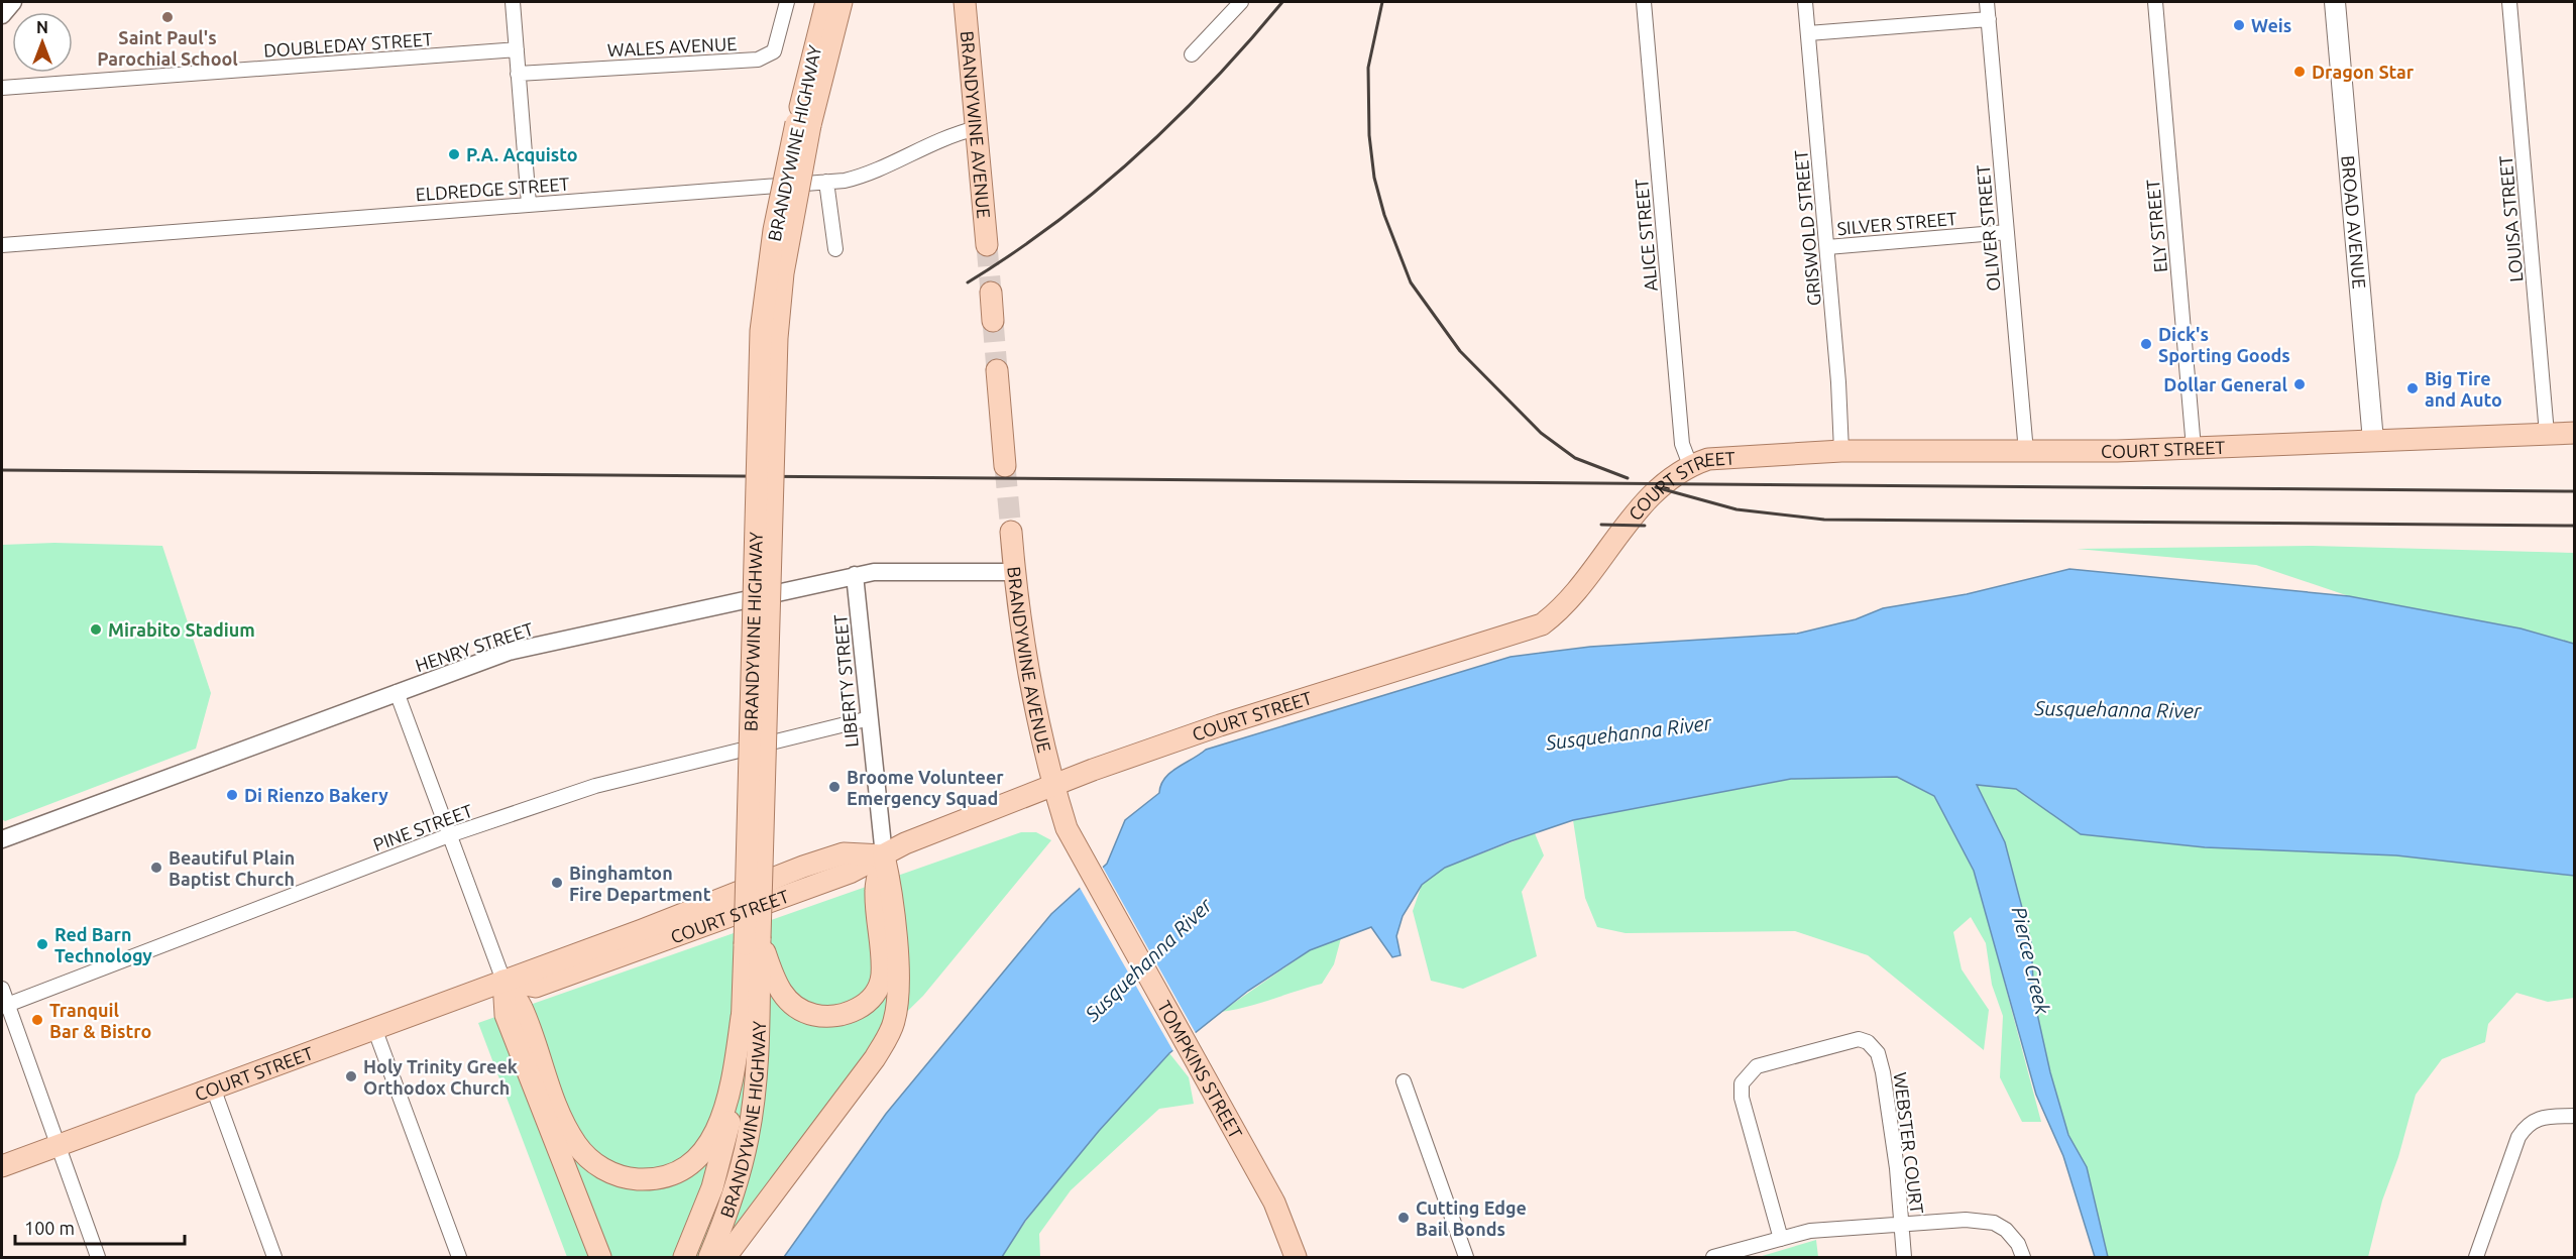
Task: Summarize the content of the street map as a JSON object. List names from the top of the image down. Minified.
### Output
{"streets":{"main road":["BRANDYWINE AVENUE","BRANDYWINE HIGHWAY","BROAD AVENUE","COURT STREET","TOMPKINS STREET"],"street":["DOUBLEDAY STREET","WALES AVENUE","ELDREDGE STREET","LOUISA STREET","SILVER STREET","ELY STREET","GRISWOLD STREET","OLIVER STREET","ALICE STREET","HENRY STREET","LIBERTY STREET","PINE STREET","WEBSTER COURT"]},"crossings":[["BRANDYWINE AVENUE","ELDREDGE STREET"],["BRANDYWINE AVENUE","COURT STREET"],["BRANDYWINE AVENUE","HENRY STREET"],["BRANDYWINE AVENUE","TOMPKINS STREET"],["LOUISA STREET","COURT STREET"],["BROAD AVENUE","COURT STREET"],["SILVER STREET","GRISWOLD STREET"],["SILVER STREET","OLIVER STREET"],["ELY STREET","COURT STREET"],["GRISWOLD STREET","COURT STREET"],["OLIVER STREET","COURT STREET"],["ALICE STREET","COURT STREET"],["COURT STREET","LIBERTY STREET"],["COURT STREET","TOMPKINS STREET"],["HENRY STREET","LIBERTY STREET"],["LIBERTY STREET","PINE STREET"]],"water":["Susquehanna River","Pierce Creek"],"places":["Saint Paul's Parochial School","Weis","Dragon Star","P.A. Acquisto","Dick's Sporting Goods","Dollar General","Big Tire and Auto","Mirabito Stadium","Broome Volunteer Emergency Squad","Di Rienzo Bakery","Beautiful Plain Baptist Church","Binghamton Fire Department","Red Barn Technology","Tranquil Bar & Bistro","Holy Trinity Greek Orthodox Church","Cutting Edge Bail Bonds"],"scale_bar":"100 m","north":"top"}
